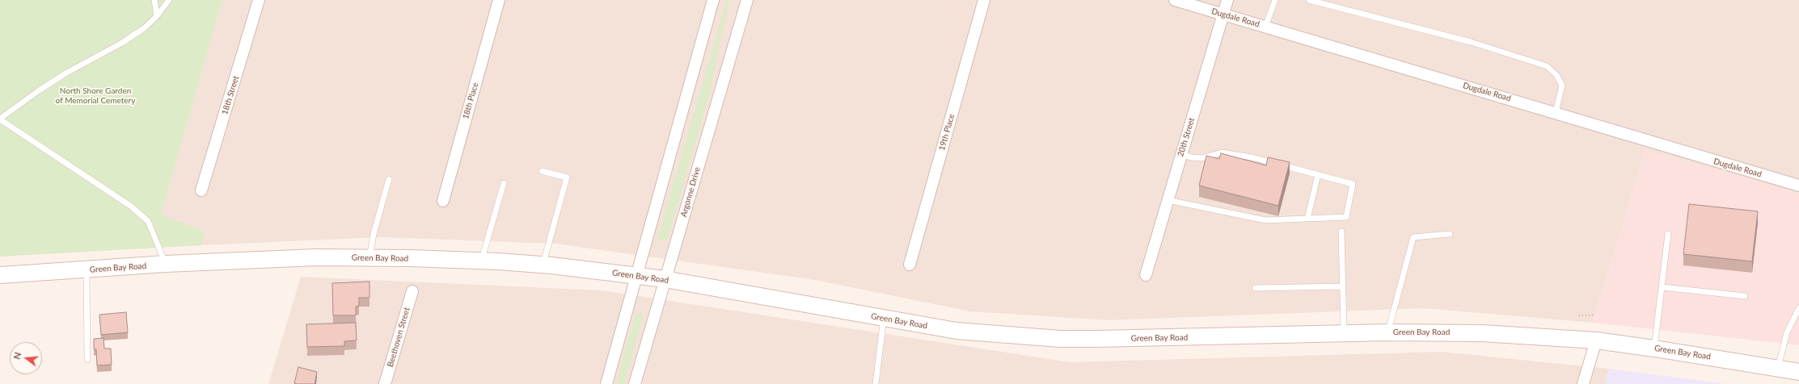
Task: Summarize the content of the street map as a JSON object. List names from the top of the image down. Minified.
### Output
{"streets":{"main road":["Green Bay Road"],"street":["Dugdale Road","18th Street","18th Place","19th Place","20th Street","Argonne Drive","Beethoven Street"]},"crossings":[["Dugdale Road","20th Street"],["Argonne Drive","Green Bay Road"]],"parks":["North Shore Garden of Memorial Cemetery"],"north":"left"}
